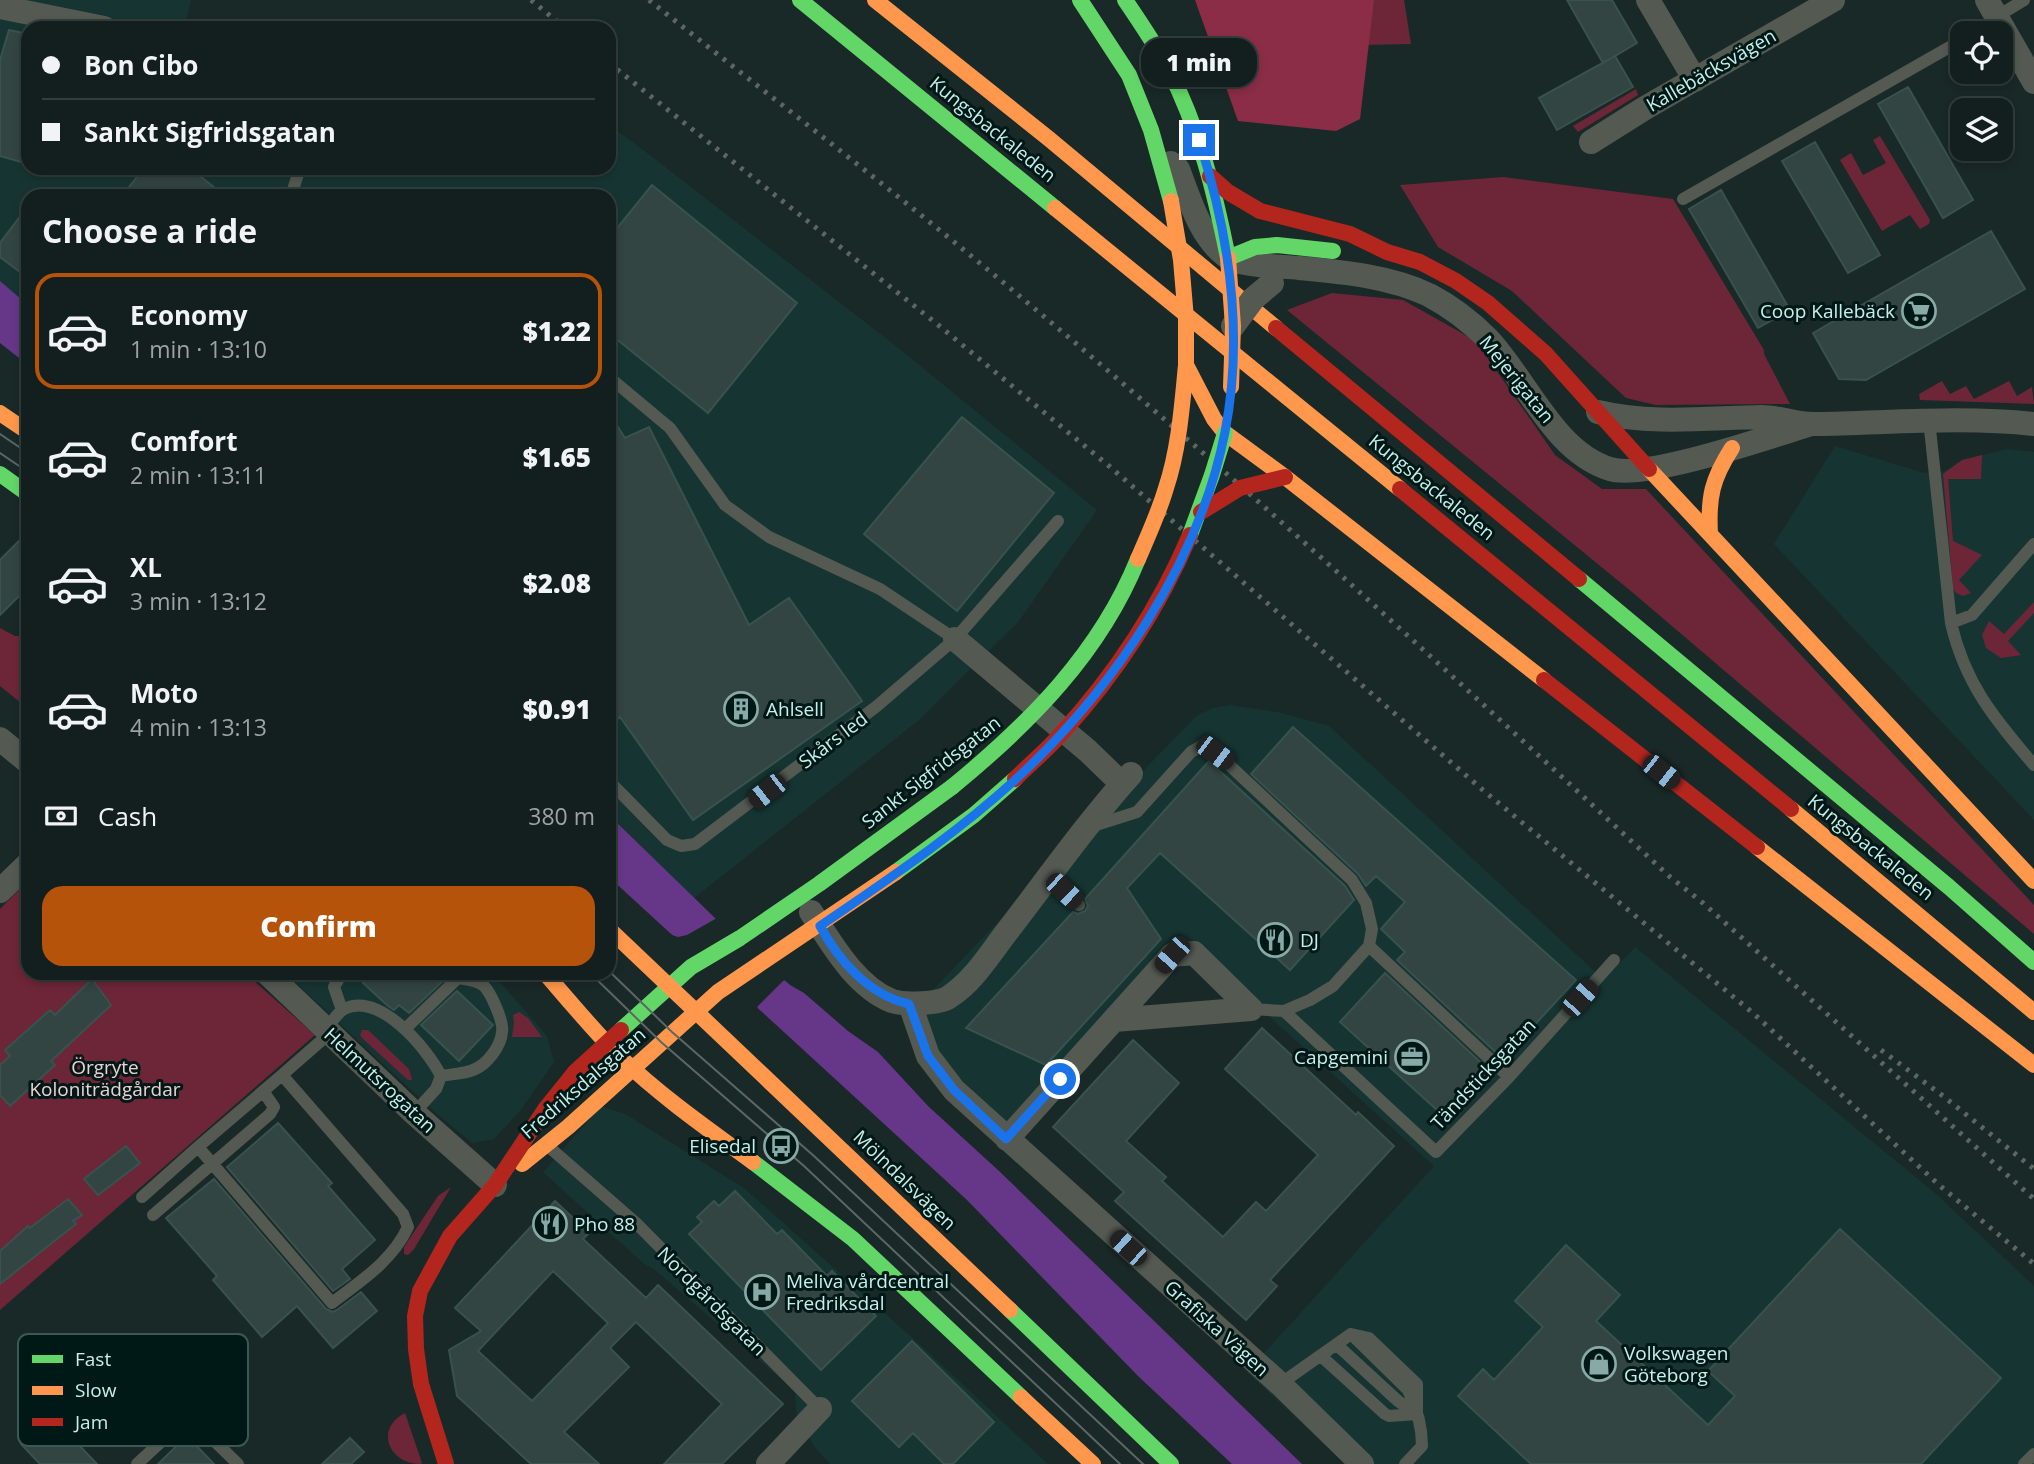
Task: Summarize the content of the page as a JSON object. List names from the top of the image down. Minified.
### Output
{"streets":{"main road":["Kungsbackaleden","Mejerigatan","Sankt Sigfridsgatan","Fredriksdalsgatan","Mölndalsvägen"],"street":["Kallebäcksvägen","Helmutsrogatan","Nordgårdsgatan","Grafiska Vägen"],"lane":["Skårs led","Tändsticksgatan"]},"crossings":[["Sankt Sigfridsgatan","Fredriksdalsgatan"],["Sankt Sigfridsgatan","Mölndalsvägen"],["Helmutsrogatan","Fredriksdalsgatan"],["Fredriksdalsgatan","Mölndalsvägen"],["Fredriksdalsgatan","Nordgårdsgatan"]],"parks":["Örgryte Koloniträdgårdar"],"places":{"supermarket":["Coop Kallebäck"],"building":["Ahlsell"],"restaurant":["DJ","Pho 88"],"office":["Capgemini"],"bus stop":["Elisedal"],"hospital":["Meliva vårdcentral Fredriksdal"],"shop":["Volkswagen Göteborg"]},"legend":["Fast","Slow","Jam"],"page":{"banner":["Bon Cibo","Sankt Sigfridsgatan"],"bubble":"1 min","heading":"Choose a ride","list":[{"name":"Economy","note":"1 min · 13:10","value":"$1.22"},{"name":"Comfort","note":"2 min · 13:11","value":"$1.65"},{"name":"XL","note":"3 min · 13:12","value":"$2.08"},{"name":"Moto","note":"4 min · 13:13","value":"$0.91"}],"pay":["Cash","380 m"],"buttons":"Confirm"}}
